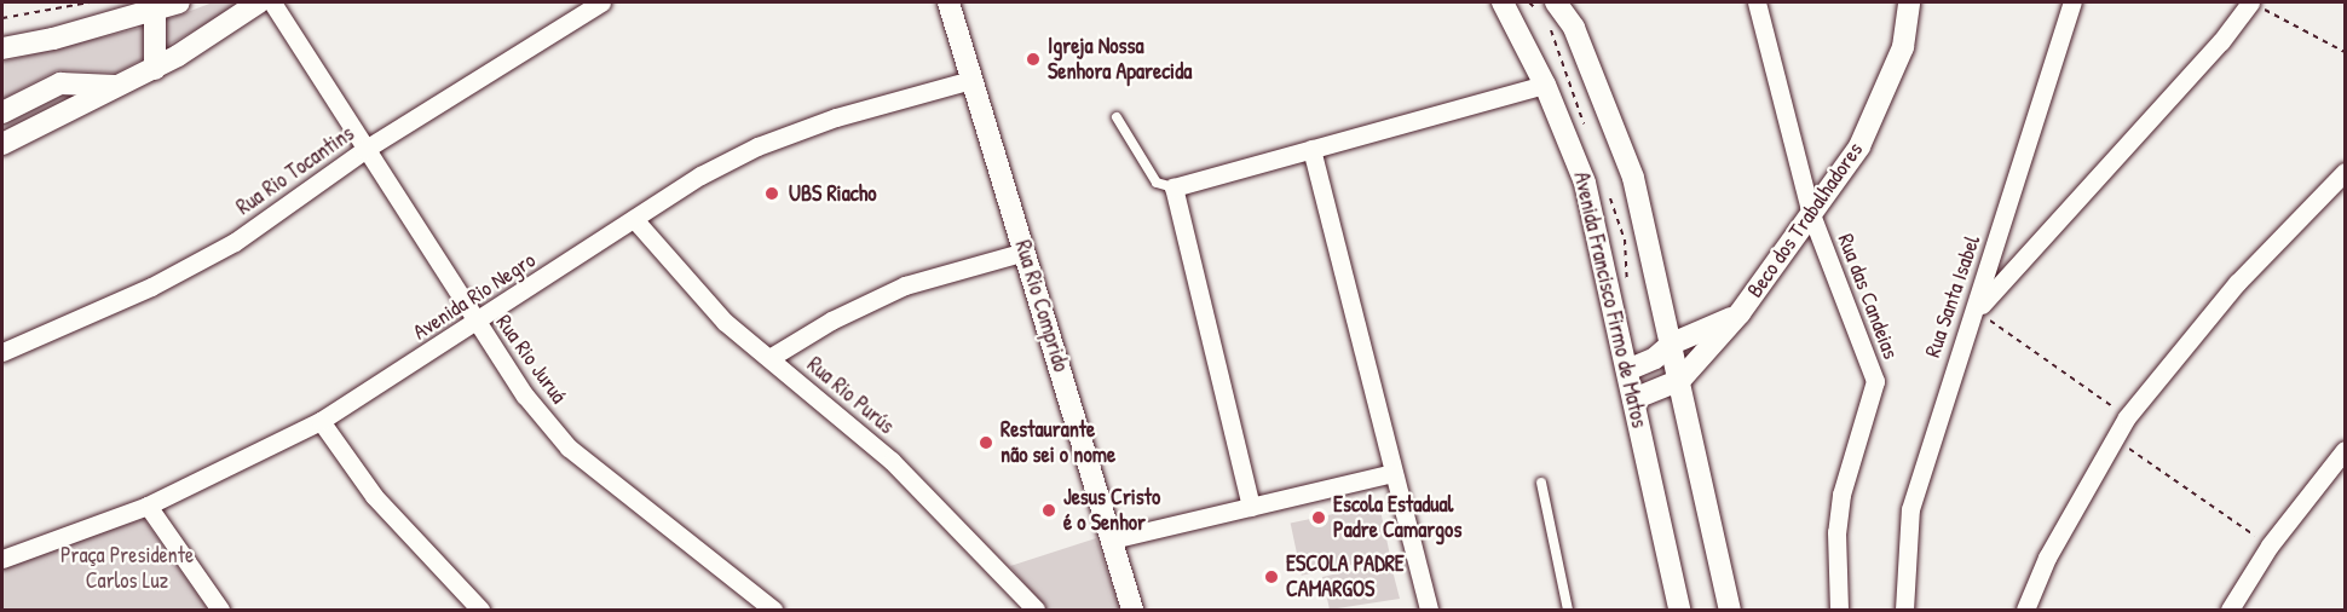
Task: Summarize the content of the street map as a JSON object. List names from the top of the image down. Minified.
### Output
{"streets":{"street":["Rua Rio Tocantins","Beco dos Trabalhadores","Avenida Rio Negro","Rua das Candeias","Rua Santa Isabel","Avenida Francisco Firmo de Matos","Rua Rio Comprido","Rua Rio Juruá","Rua Rio Purús"]},"crossings":[["Rua Rio Tocantins","Rua Rio Juruá"],["Beco dos Trabalhadores","Rua das Candeias"],["Beco dos Trabalhadores","Avenida Francisco Firmo de Matos"],["Avenida Rio Negro","Rua Rio Comprido"],["Avenida Rio Negro","Rua Rio Juruá"],["Avenida Rio Negro","Rua Rio Purús"]],"parks":["Praça Presidente Carlos Luz"],"places":["Igreja Nossa Senhora Aparecida","UBS Riacho","Restaurante não sei o nome","Jesus Cristo é o Senhor","Escola Estadual Padre Camargos","ESCOLA PADRE CAMARGOS"]}
